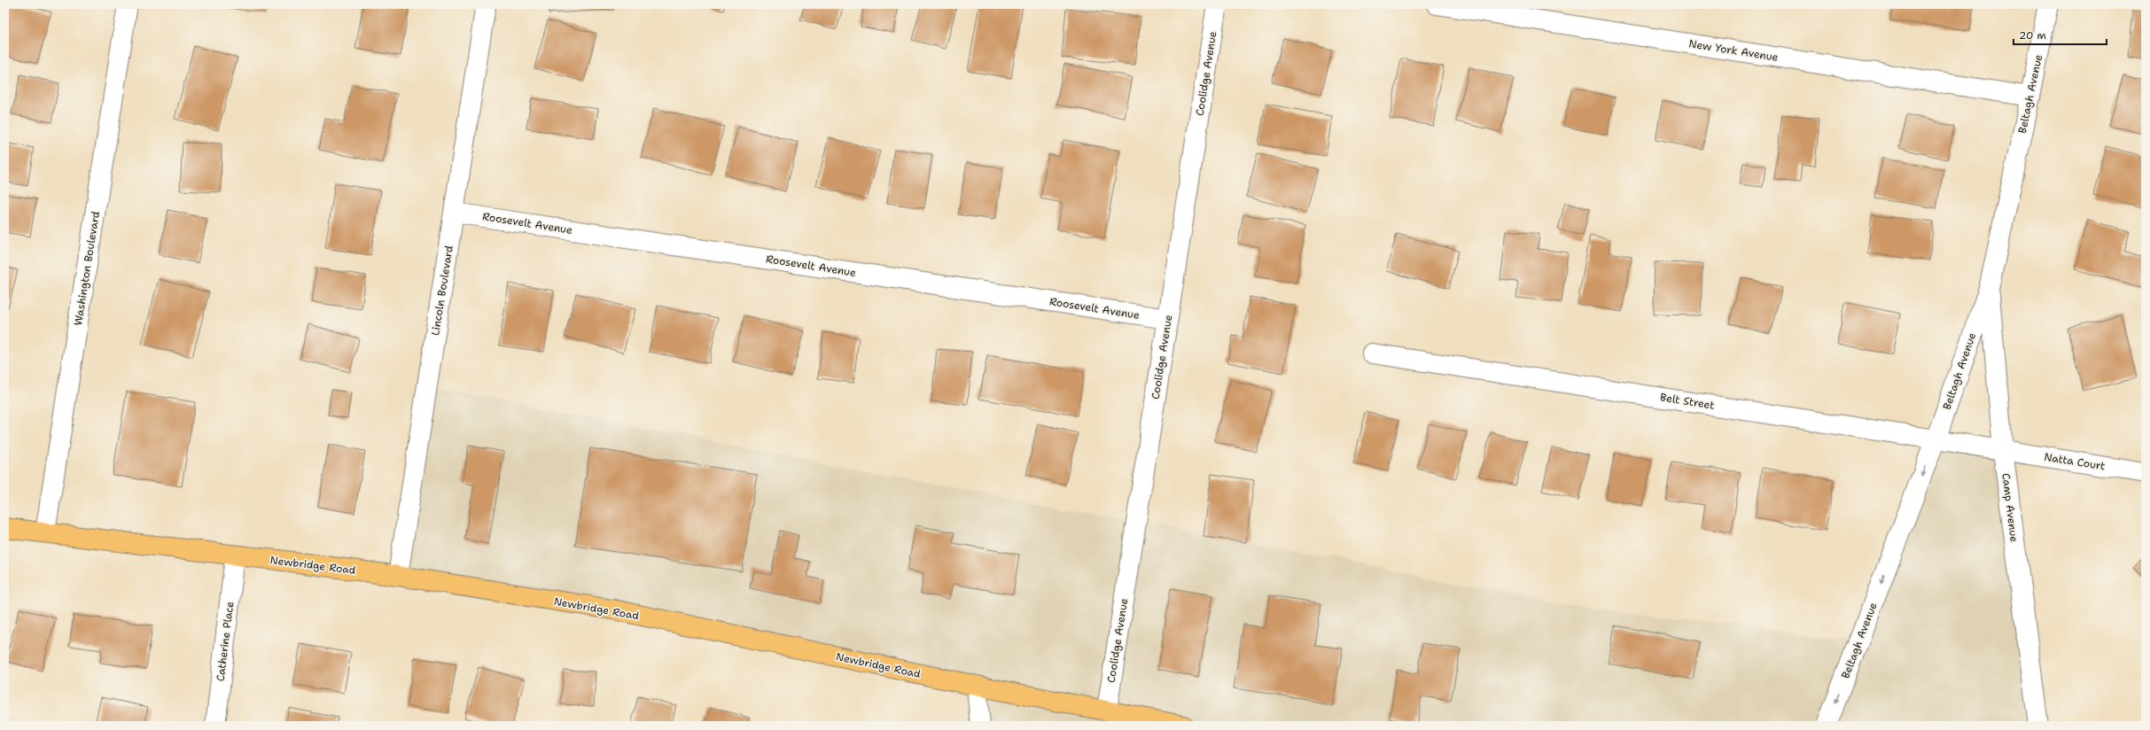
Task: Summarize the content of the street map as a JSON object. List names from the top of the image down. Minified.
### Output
{"streets":{"main road":["Newbridge Road"],"street":["New York Avenue","Coolidge Avenue","Beltagh Avenue","Roosevelt Avenue","Washington Boulevard","Lincoln Boulevard","Belt Street","Natta Court","Camp Avenue","Catherine Place"]},"crossings":[["New York Avenue","Beltagh Avenue"],["Coolidge Avenue","Roosevelt Avenue"],["Coolidge Avenue","Newbridge Road"],["Beltagh Avenue","Belt Street"],["Beltagh Avenue","Camp Avenue"],["Roosevelt Avenue","Lincoln Boulevard"],["Washington Boulevard","Newbridge Road"],["Lincoln Boulevard","Newbridge Road"],["Belt Street","Natta Court"],["Belt Street","Camp Avenue"],["Natta Court","Camp Avenue"],["Newbridge Road","Catherine Place"]],"one_way":["Beltagh Avenue"],"scale_bar":"20 m"}
